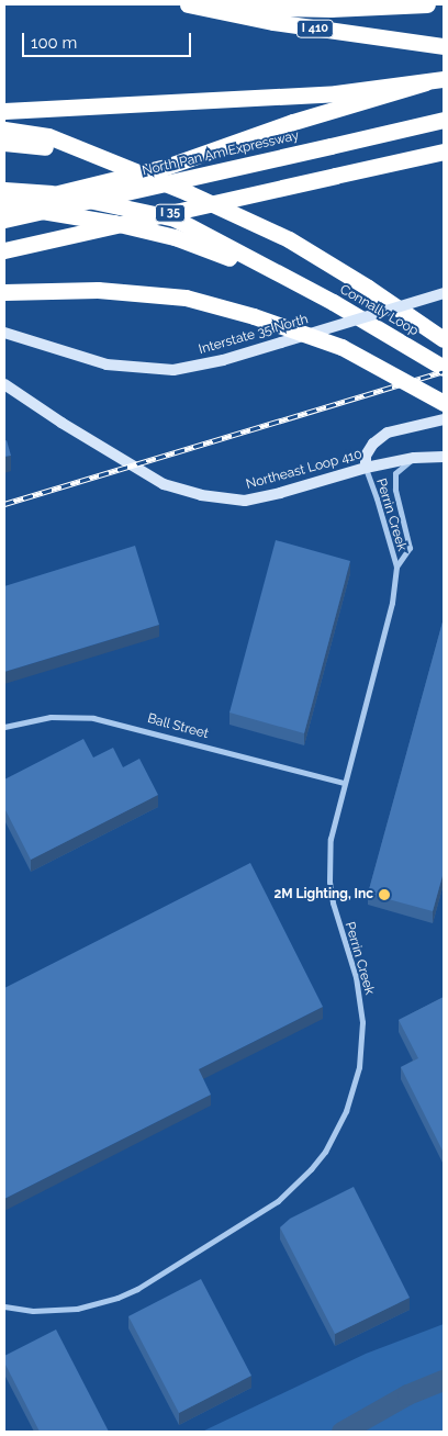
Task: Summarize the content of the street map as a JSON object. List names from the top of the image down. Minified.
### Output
{"streets":{"highway":["I 410","North Pan Am Expressway","I 35","Connally Loop"],"main road":["Interstate 35 North","Northeast Loop 410"],"street":["Perrin Creek","Ball Street"]},"crossings":[["Northeast Loop 410","Perrin Creek"],["Perrin Creek","Ball Street"]],"places":["2M Lighting, Inc"],"scale_bar":"100 m"}
